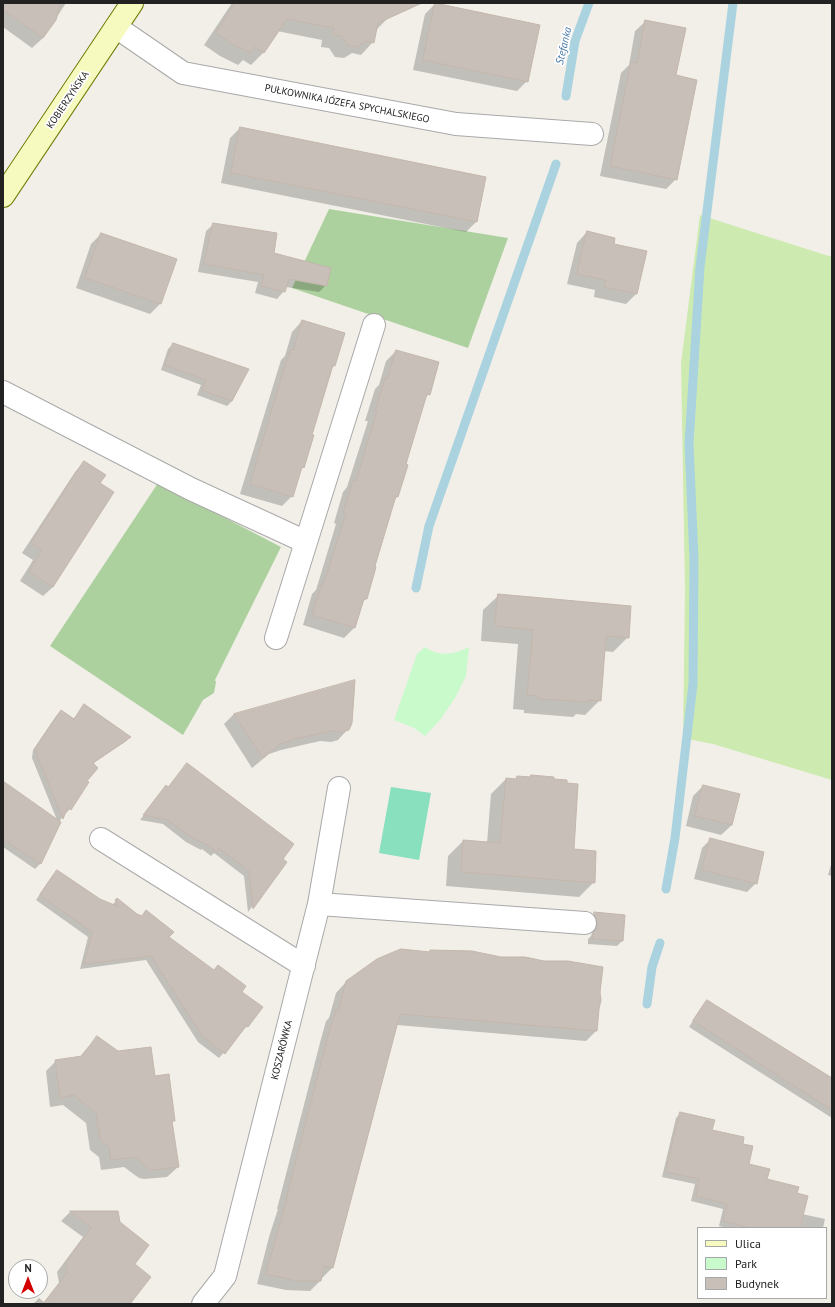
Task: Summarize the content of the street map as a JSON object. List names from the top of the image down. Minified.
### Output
{"streets":{"street":["KOBIERZYŃSKA","PUŁKOWNIKA JÓZEFA SPYCHALSKIEGO","KOSZARÓWKA"]},"crossings":[["KOBIERZYŃSKA","PUŁKOWNIKA JÓZEFA SPYCHALSKIEGO"]],"water":["Stefanka"],"legend":["Ulica","Park","Budynek"],"north":"top"}
